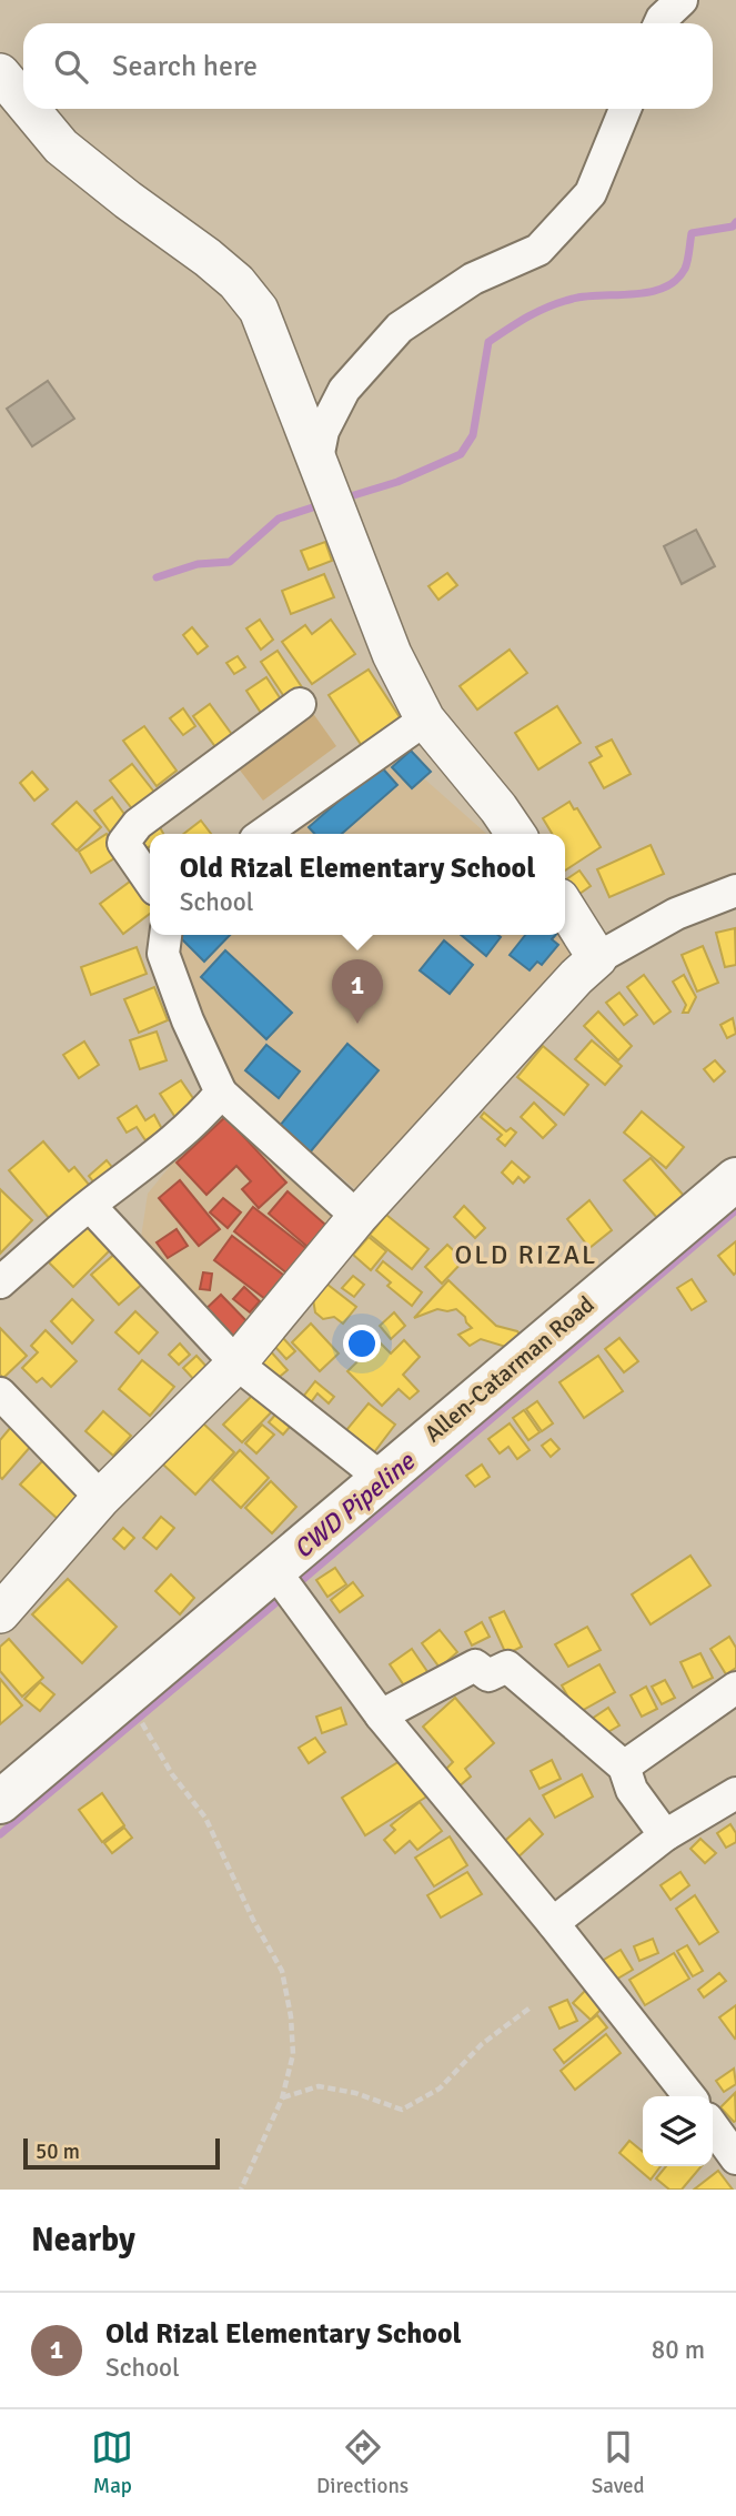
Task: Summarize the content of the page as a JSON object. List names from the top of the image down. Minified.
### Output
{"streets":{"main road":["Allen-Catarman Road"]},"districts":["OLD RIZAL"],"water":["CWD Pipeline"],"scale_bar":"50 m","page":{"search":"Search here","popup":["Old Rizal Elementary School","School"],"pins":"1","scale":"50 m","heading":"Nearby","list":[{"mark":"1","name":"Old Rizal Elementary School","note":"School","value":"80 m"}],"nav":["Map","Directions","Saved"]}}
